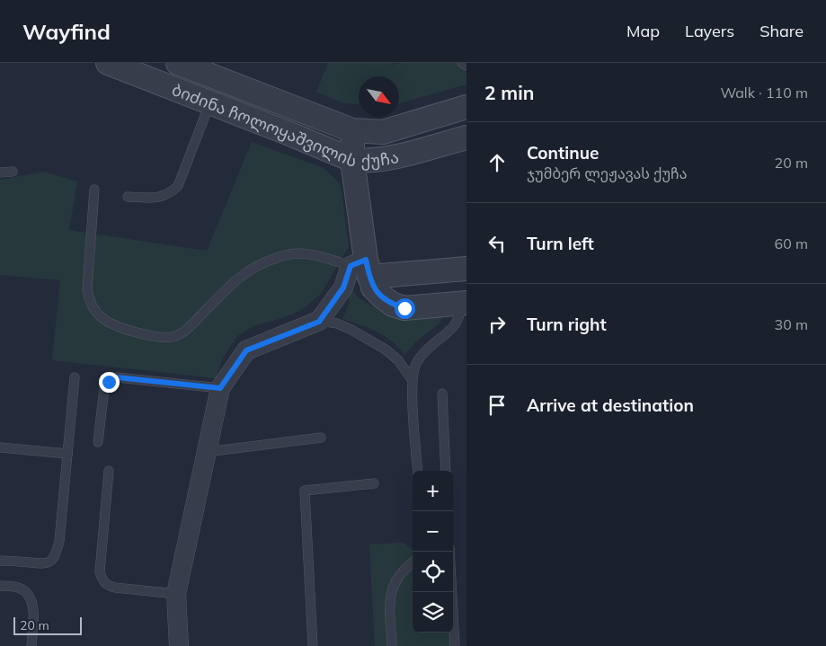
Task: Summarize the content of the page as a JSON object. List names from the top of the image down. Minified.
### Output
{"streets":{"street":["ბიძინა ჩოლოყაშვილის ქუჩა"]},"scale_bar":"20 m","north":"bottom right","page":{"header":"Wayfind","nav":["Map","Layers","Share"],"heading":["2 min","Walk · 110 m"],"list":[["Continue","ჯუმბერ ლეჟავას ქუჩა","20 m"],["Turn left","60 m"],["Turn right","30 m"],"Arrive at destination"],"map_buttons":["+","−"],"scale":"20 m"}}
